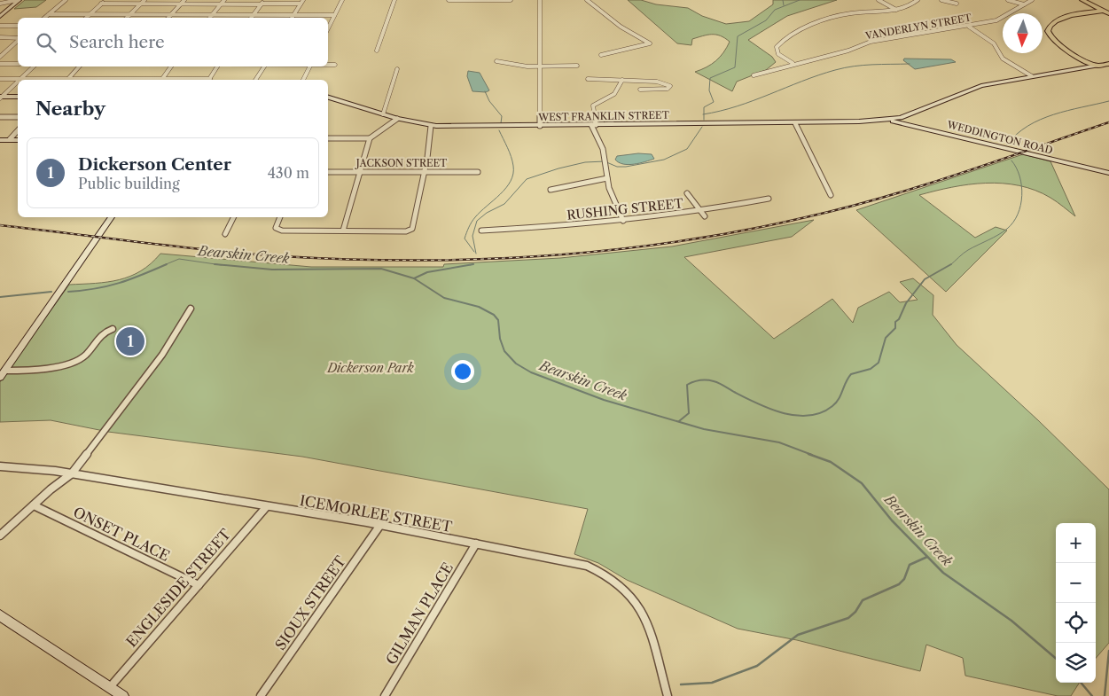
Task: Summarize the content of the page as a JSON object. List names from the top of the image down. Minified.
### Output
{"streets":{"main road":["WEST FRANKLIN STREET","WEDDINGTON ROAD"],"street":["VANDERLYN STREET","JACKSON STREET","RUSHING STREET","ICEMORLEE STREET","ONSET PLACE","ENGLESIDE STREET","SIOUX STREET","GILMAN PLACE"]},"crossings":[["WEST FRANKLIN STREET","WEDDINGTON ROAD"],["ICEMORLEE STREET","ENGLESIDE STREET"],["ICEMORLEE STREET","SIOUX STREET"],["ICEMORLEE STREET","GILMAN PLACE"],["ONSET PLACE","ENGLESIDE STREET"]],"water":["Bearskin Creek"],"parks":["Dickerson Park"],"north":"bottom","page":{"search":"Search here","heading":"Nearby","list":[{"mark":"1","name":"Dickerson Center","note":"Public building","value":"430 m"}],"pins":"1","map_buttons":["+","−"]}}
